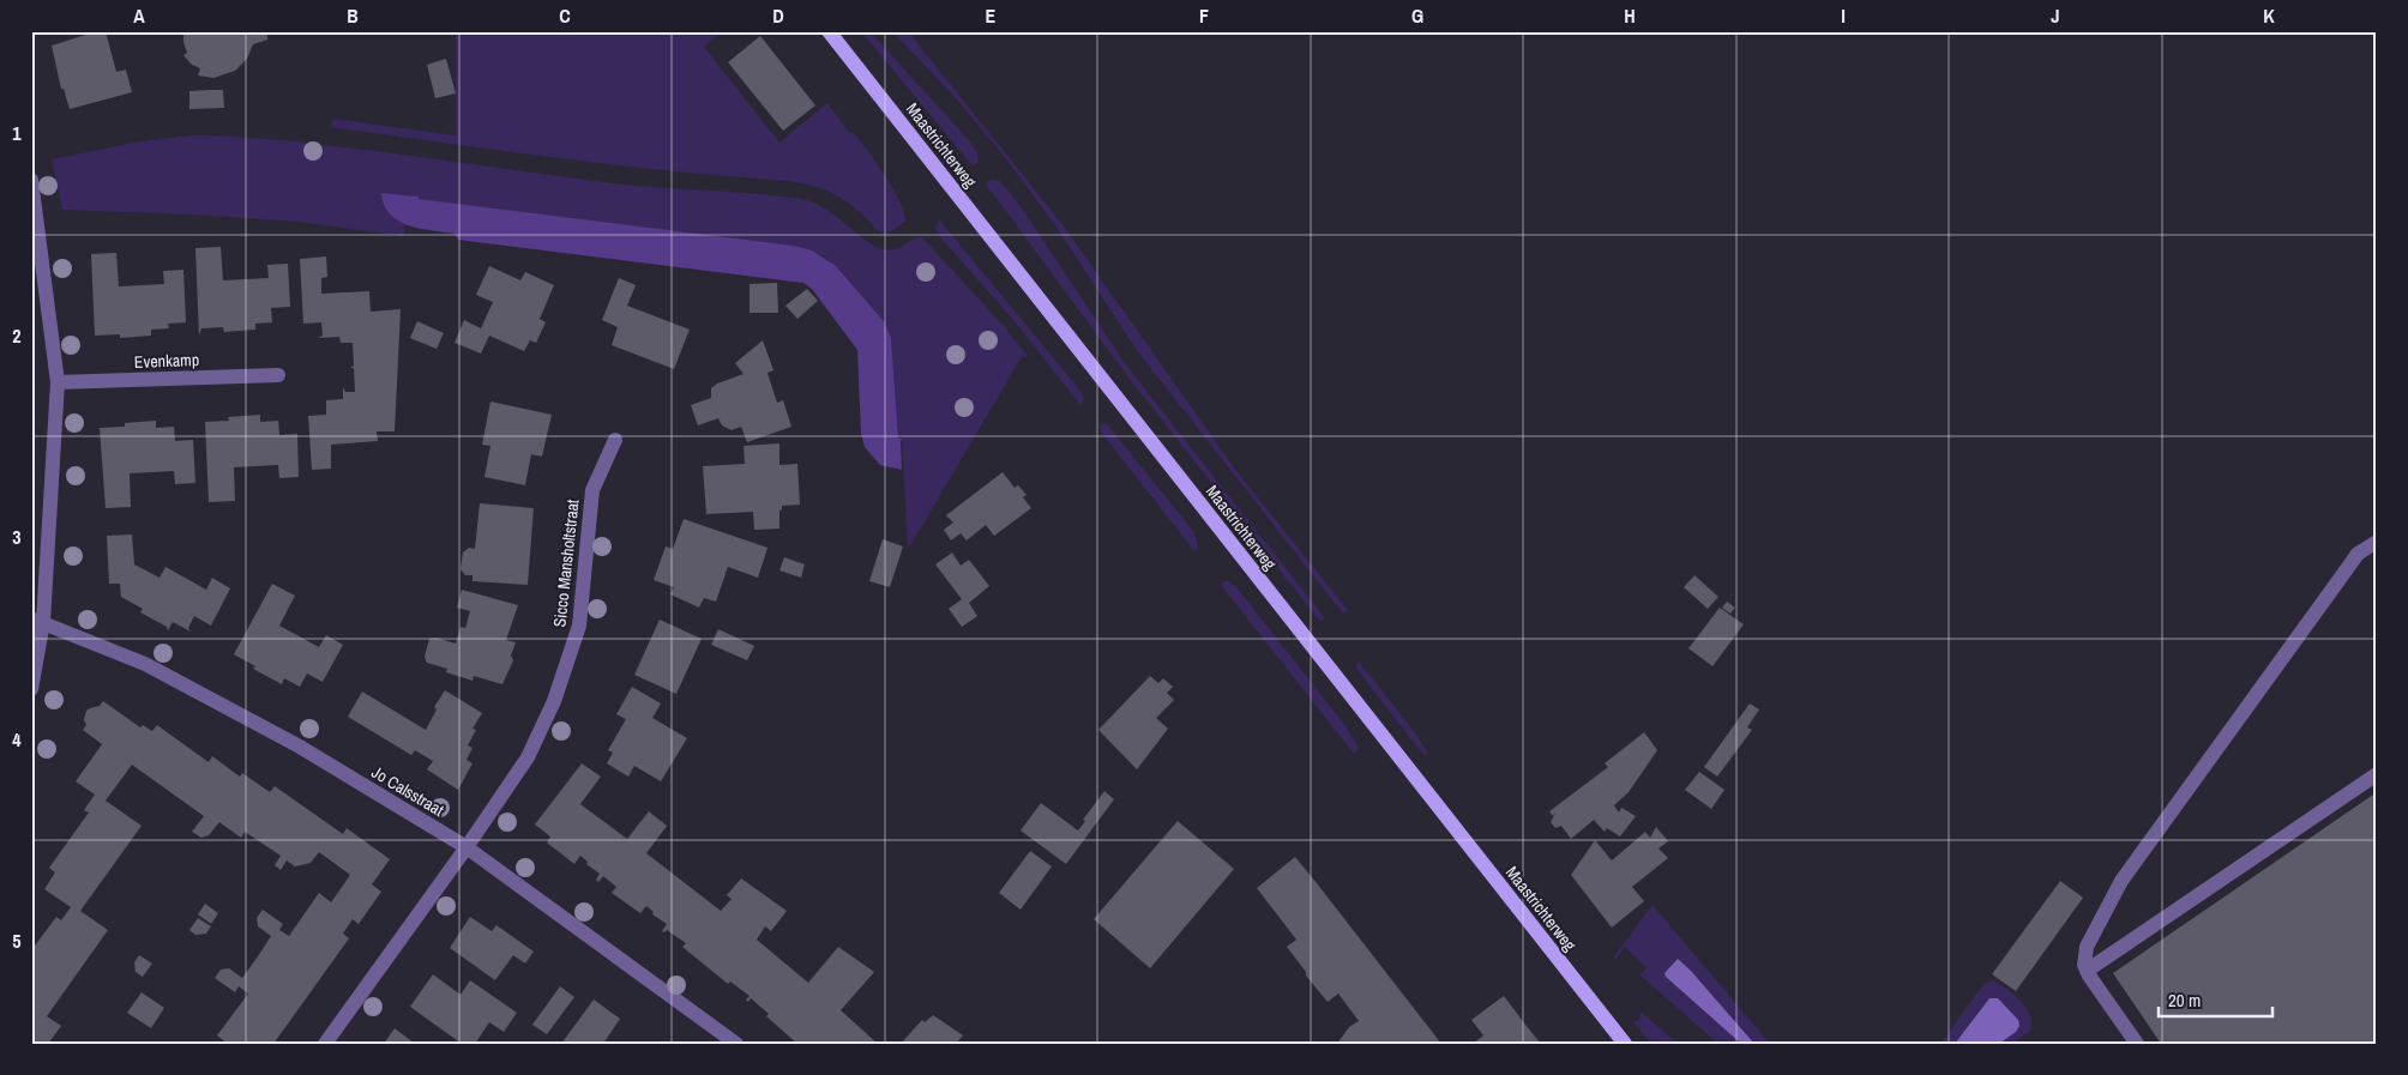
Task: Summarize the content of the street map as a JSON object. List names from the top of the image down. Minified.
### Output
{"streets":{"main road":["Maastrichterweg"],"street":["Evenkamp","Sicco Mansholtstraat","Jo Calsstraat"]},"crossings":[["Sicco Mansholtstraat","Jo Calsstraat"]],"scale_bar":"20 m","grid":{"columns":["A","B","C","D","E","F","G","H","I","J","K"],"rows":["1","2","3","4","5"]}}
